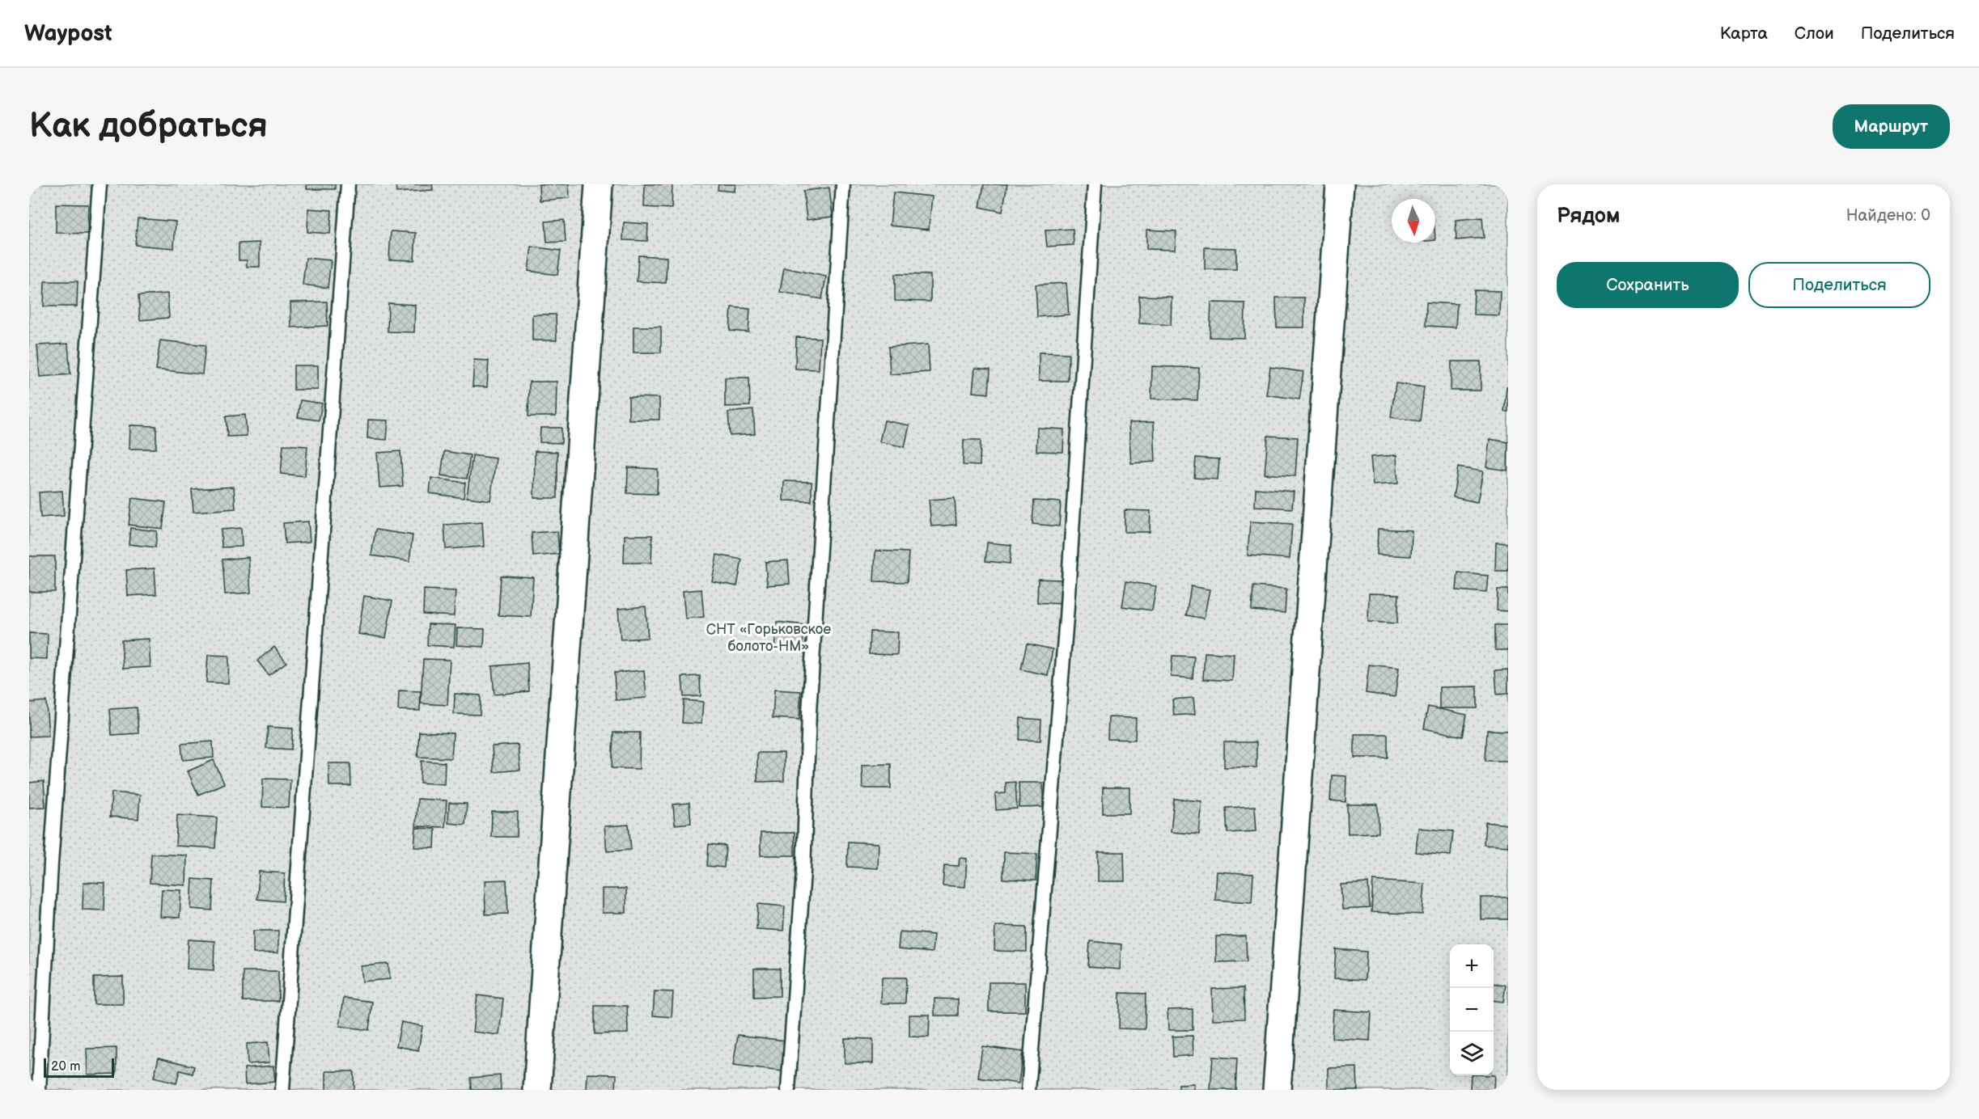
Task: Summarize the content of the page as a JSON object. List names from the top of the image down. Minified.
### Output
{"parks":["СНТ «Горьковское болото-НМ»"],"scale_bar":"20 m","north":"bottom","page":{"header":"Waypost","nav":["Карта","Слои","Поделиться"],"buttons":["Маршрут",["Сохранить","Поделиться"]],"title":"Как добраться","heading":["Рядом","Найдено: 0"],"map_buttons":["+","−"],"scale":"20 m"}}
